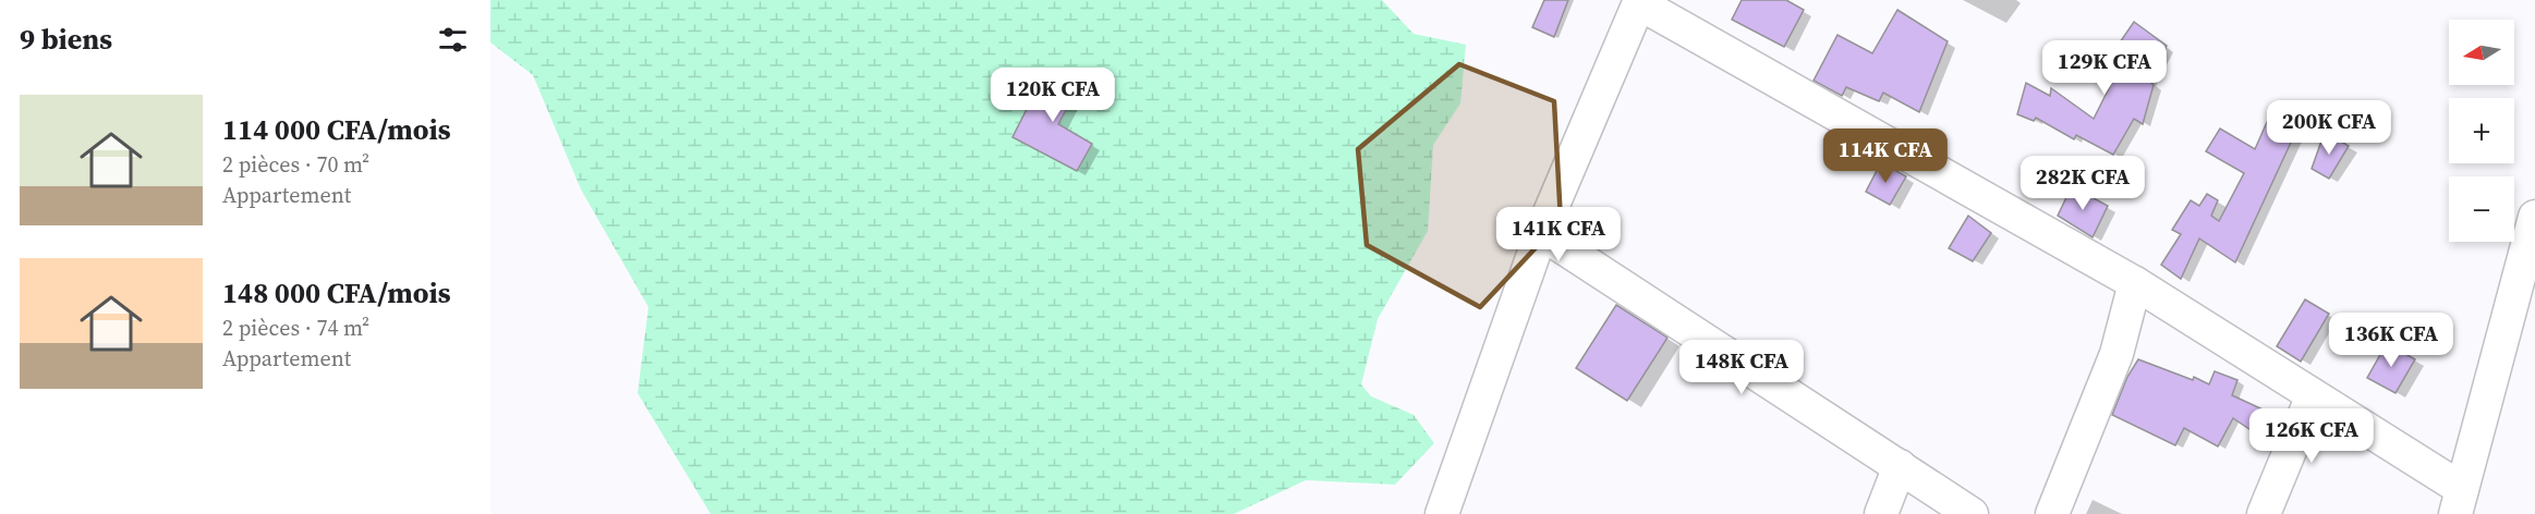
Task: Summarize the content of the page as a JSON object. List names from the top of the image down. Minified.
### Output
{"north":"left","page":{"heading":"9 biens","map_buttons":["+","−"],"price":["129K CFA","120K CFA","200K CFA","114K CFA","282K CFA","141K CFA","136K CFA","148K CFA","126K CFA"],"list":[{"name":"114 000 CFA/mois","note":"2 pièces · 70 m² · Appartement"},{"name":"148 000 CFA/mois","note":"2 pièces · 74 m² · Appartement"}]}}
